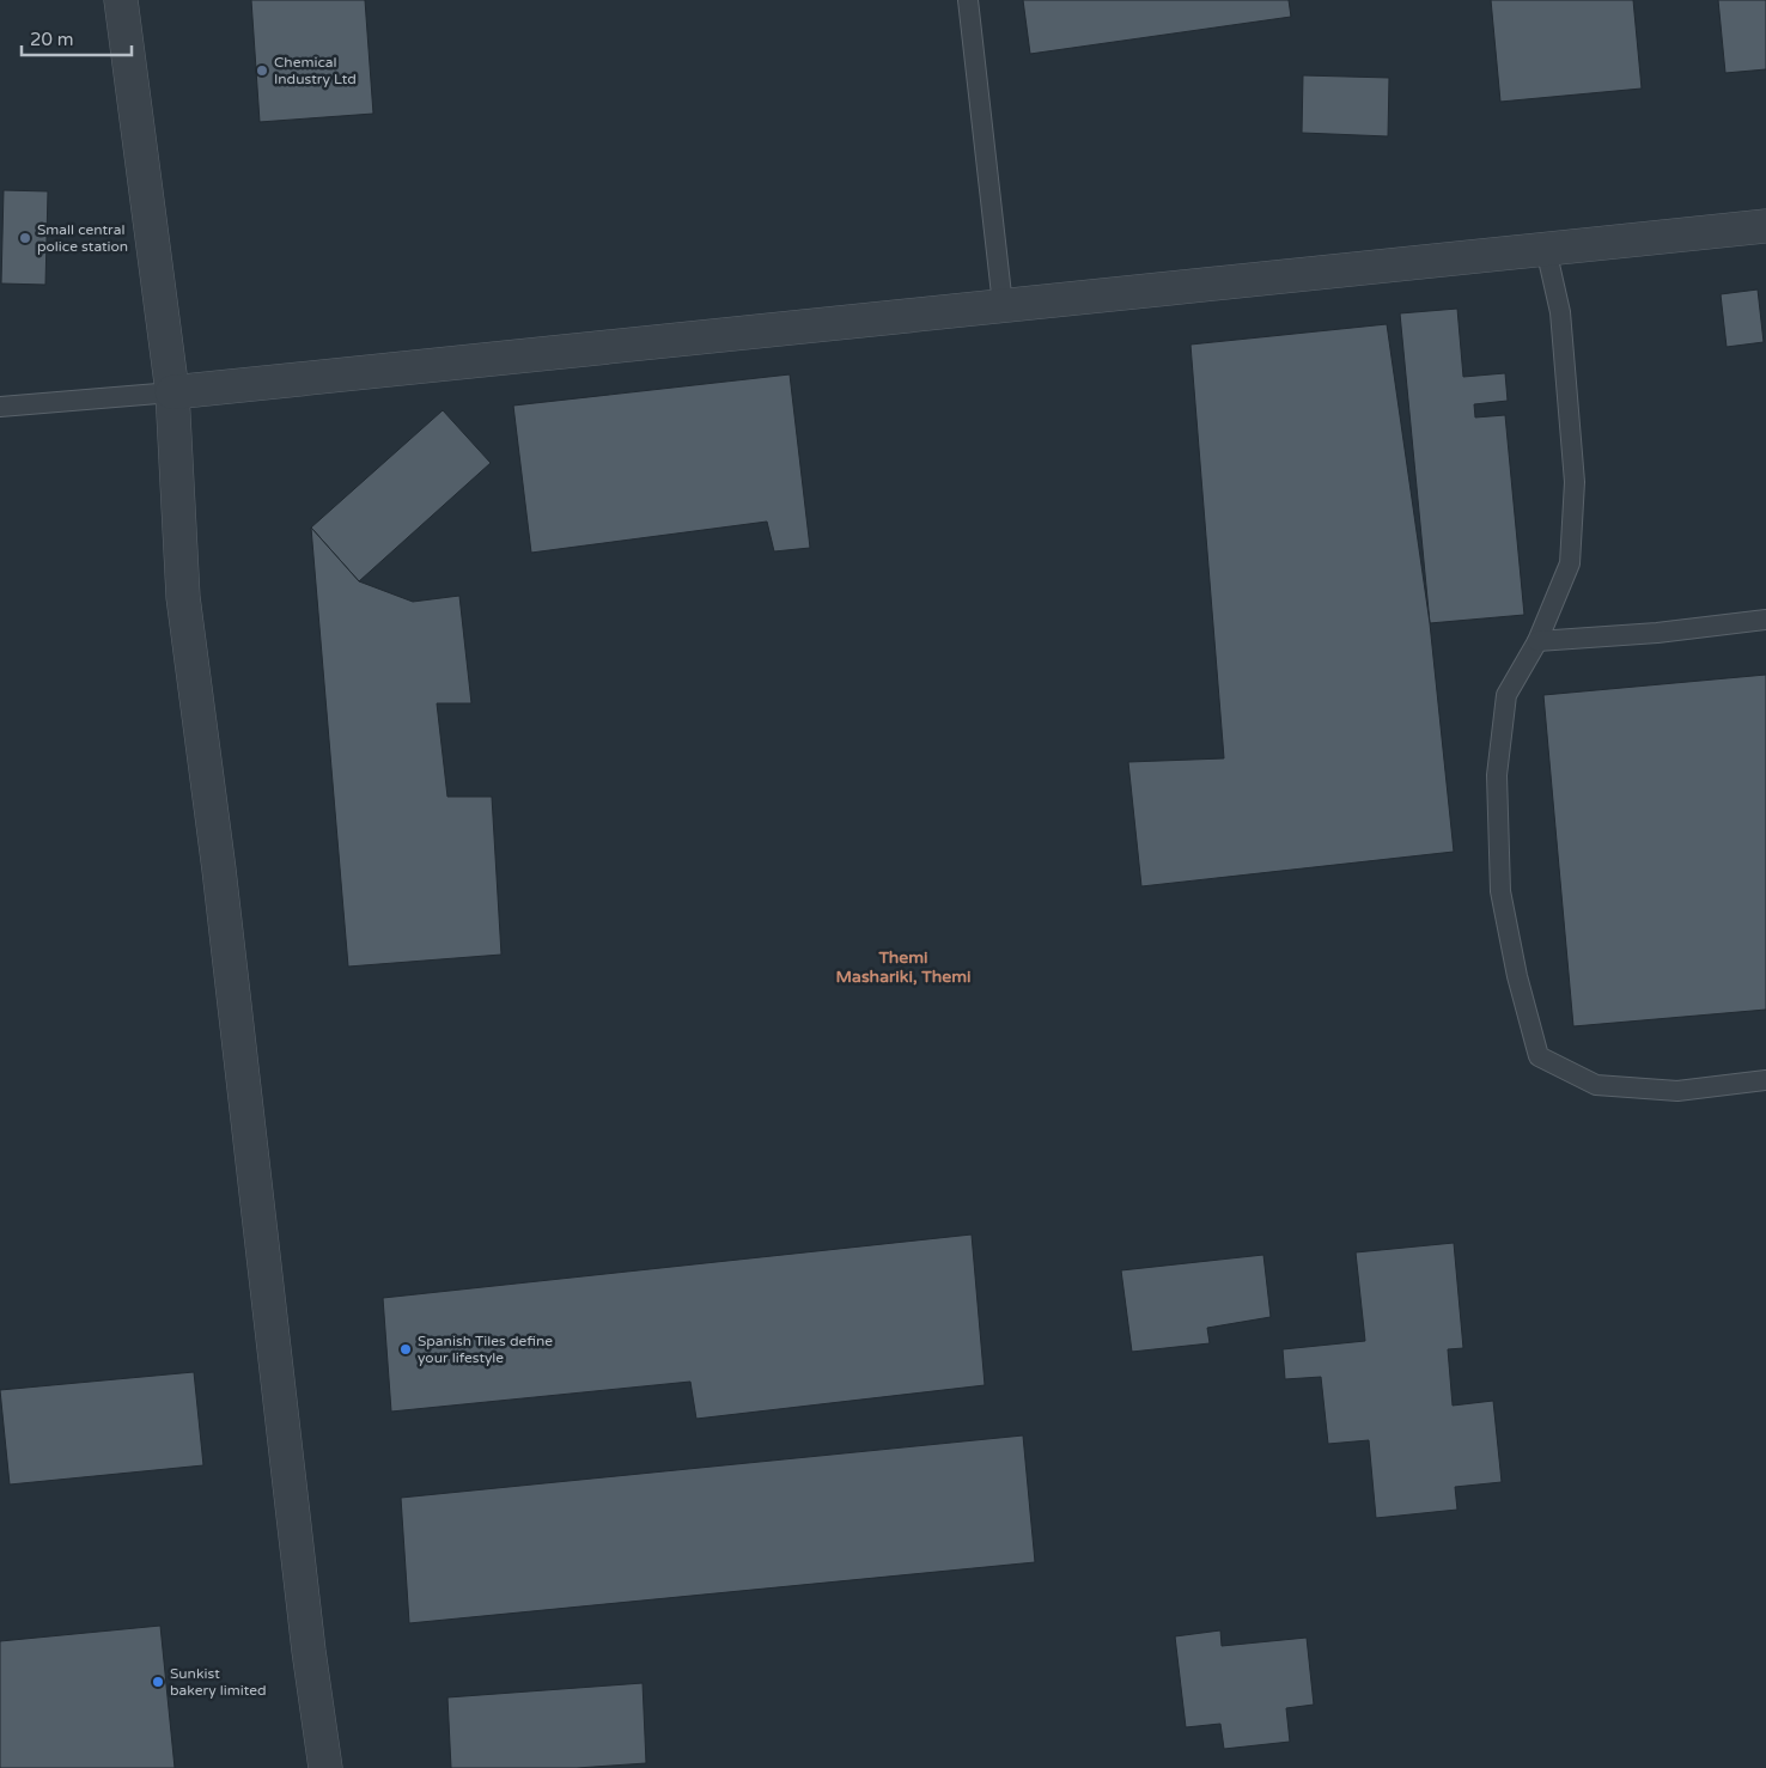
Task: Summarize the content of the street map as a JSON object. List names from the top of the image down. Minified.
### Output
{"districts":["Themi Mashariki, Themi"],"places":["Chemical Industry Ltd","Small central police station","Spanish Tiles define your lifestyle","Sunkist bakery limited"],"scale_bar":"20 m"}
